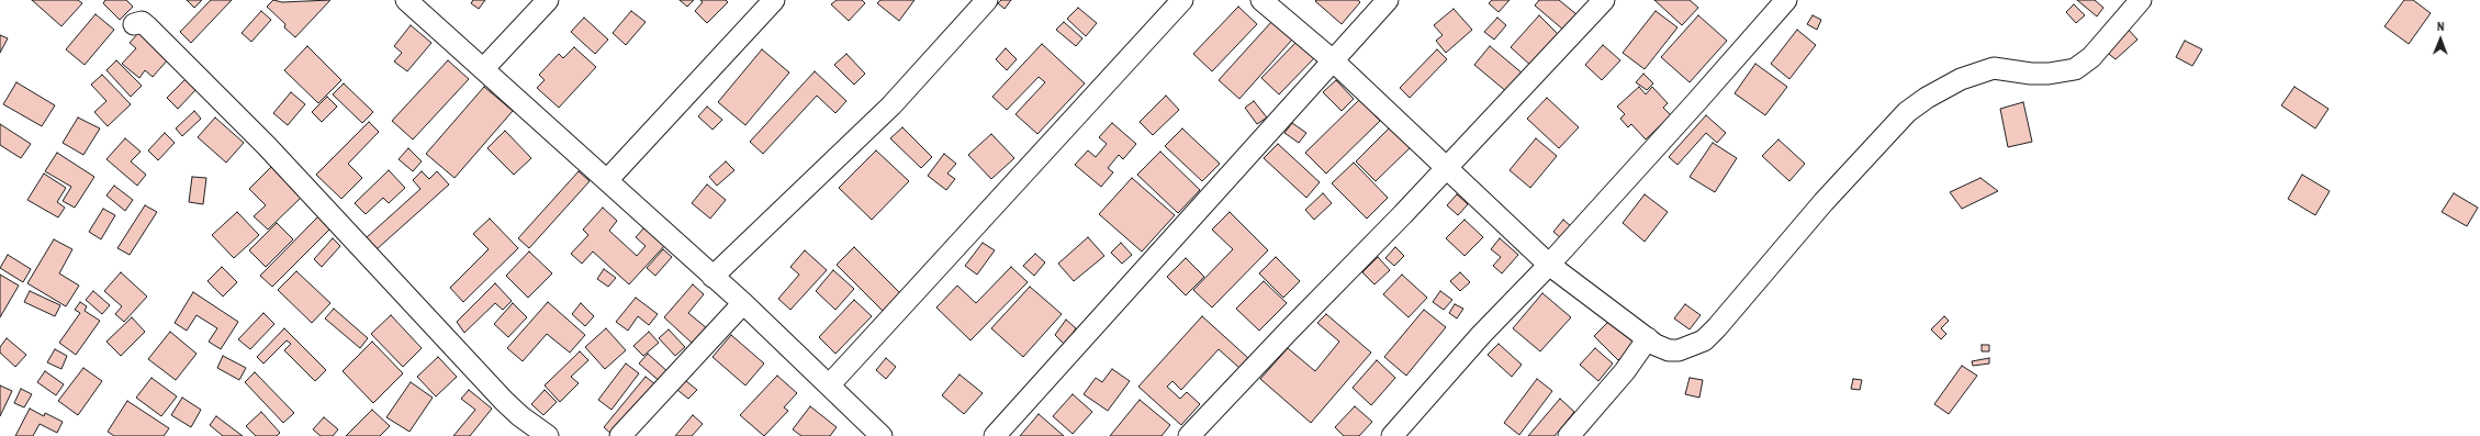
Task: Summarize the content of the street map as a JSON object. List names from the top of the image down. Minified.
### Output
{"north":"top"}
